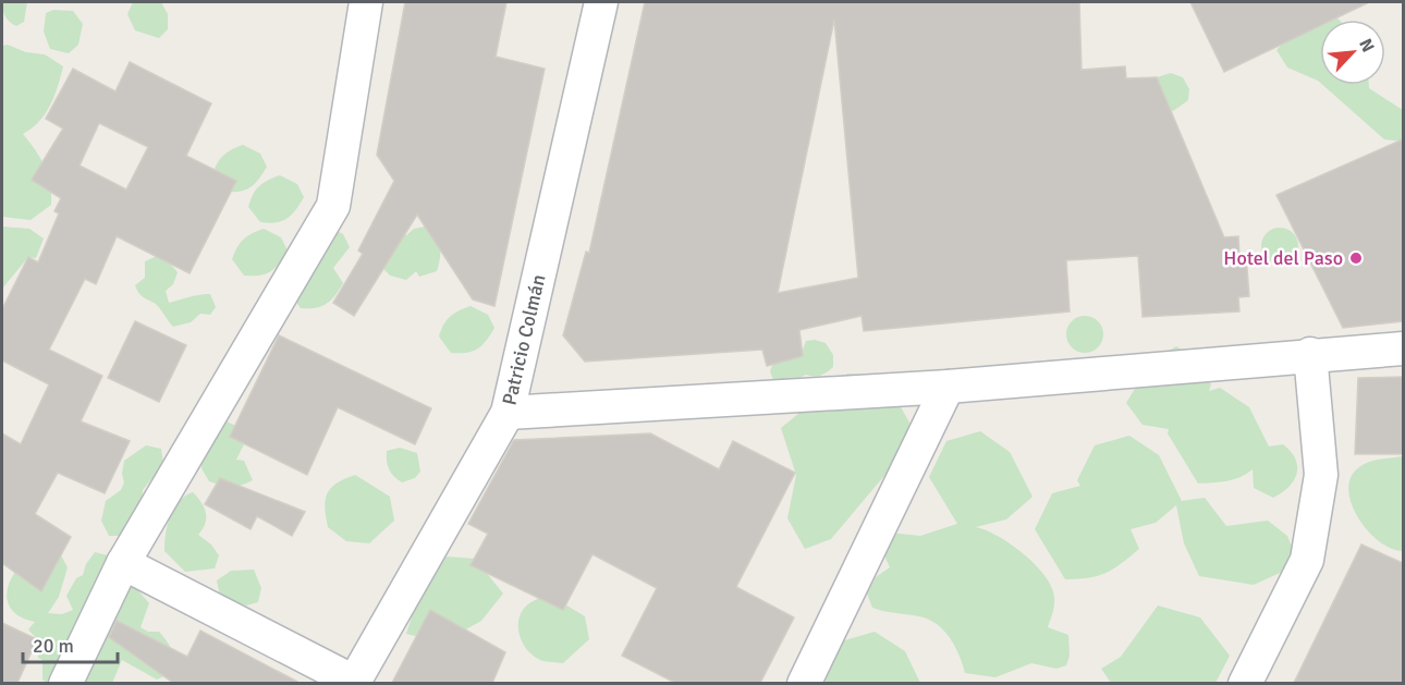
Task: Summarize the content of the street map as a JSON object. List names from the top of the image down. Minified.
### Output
{"streets":{"street":["Patricio Colmán"]},"places":["Hotel del Paso"],"scale_bar":"20 m","north":"top right"}
